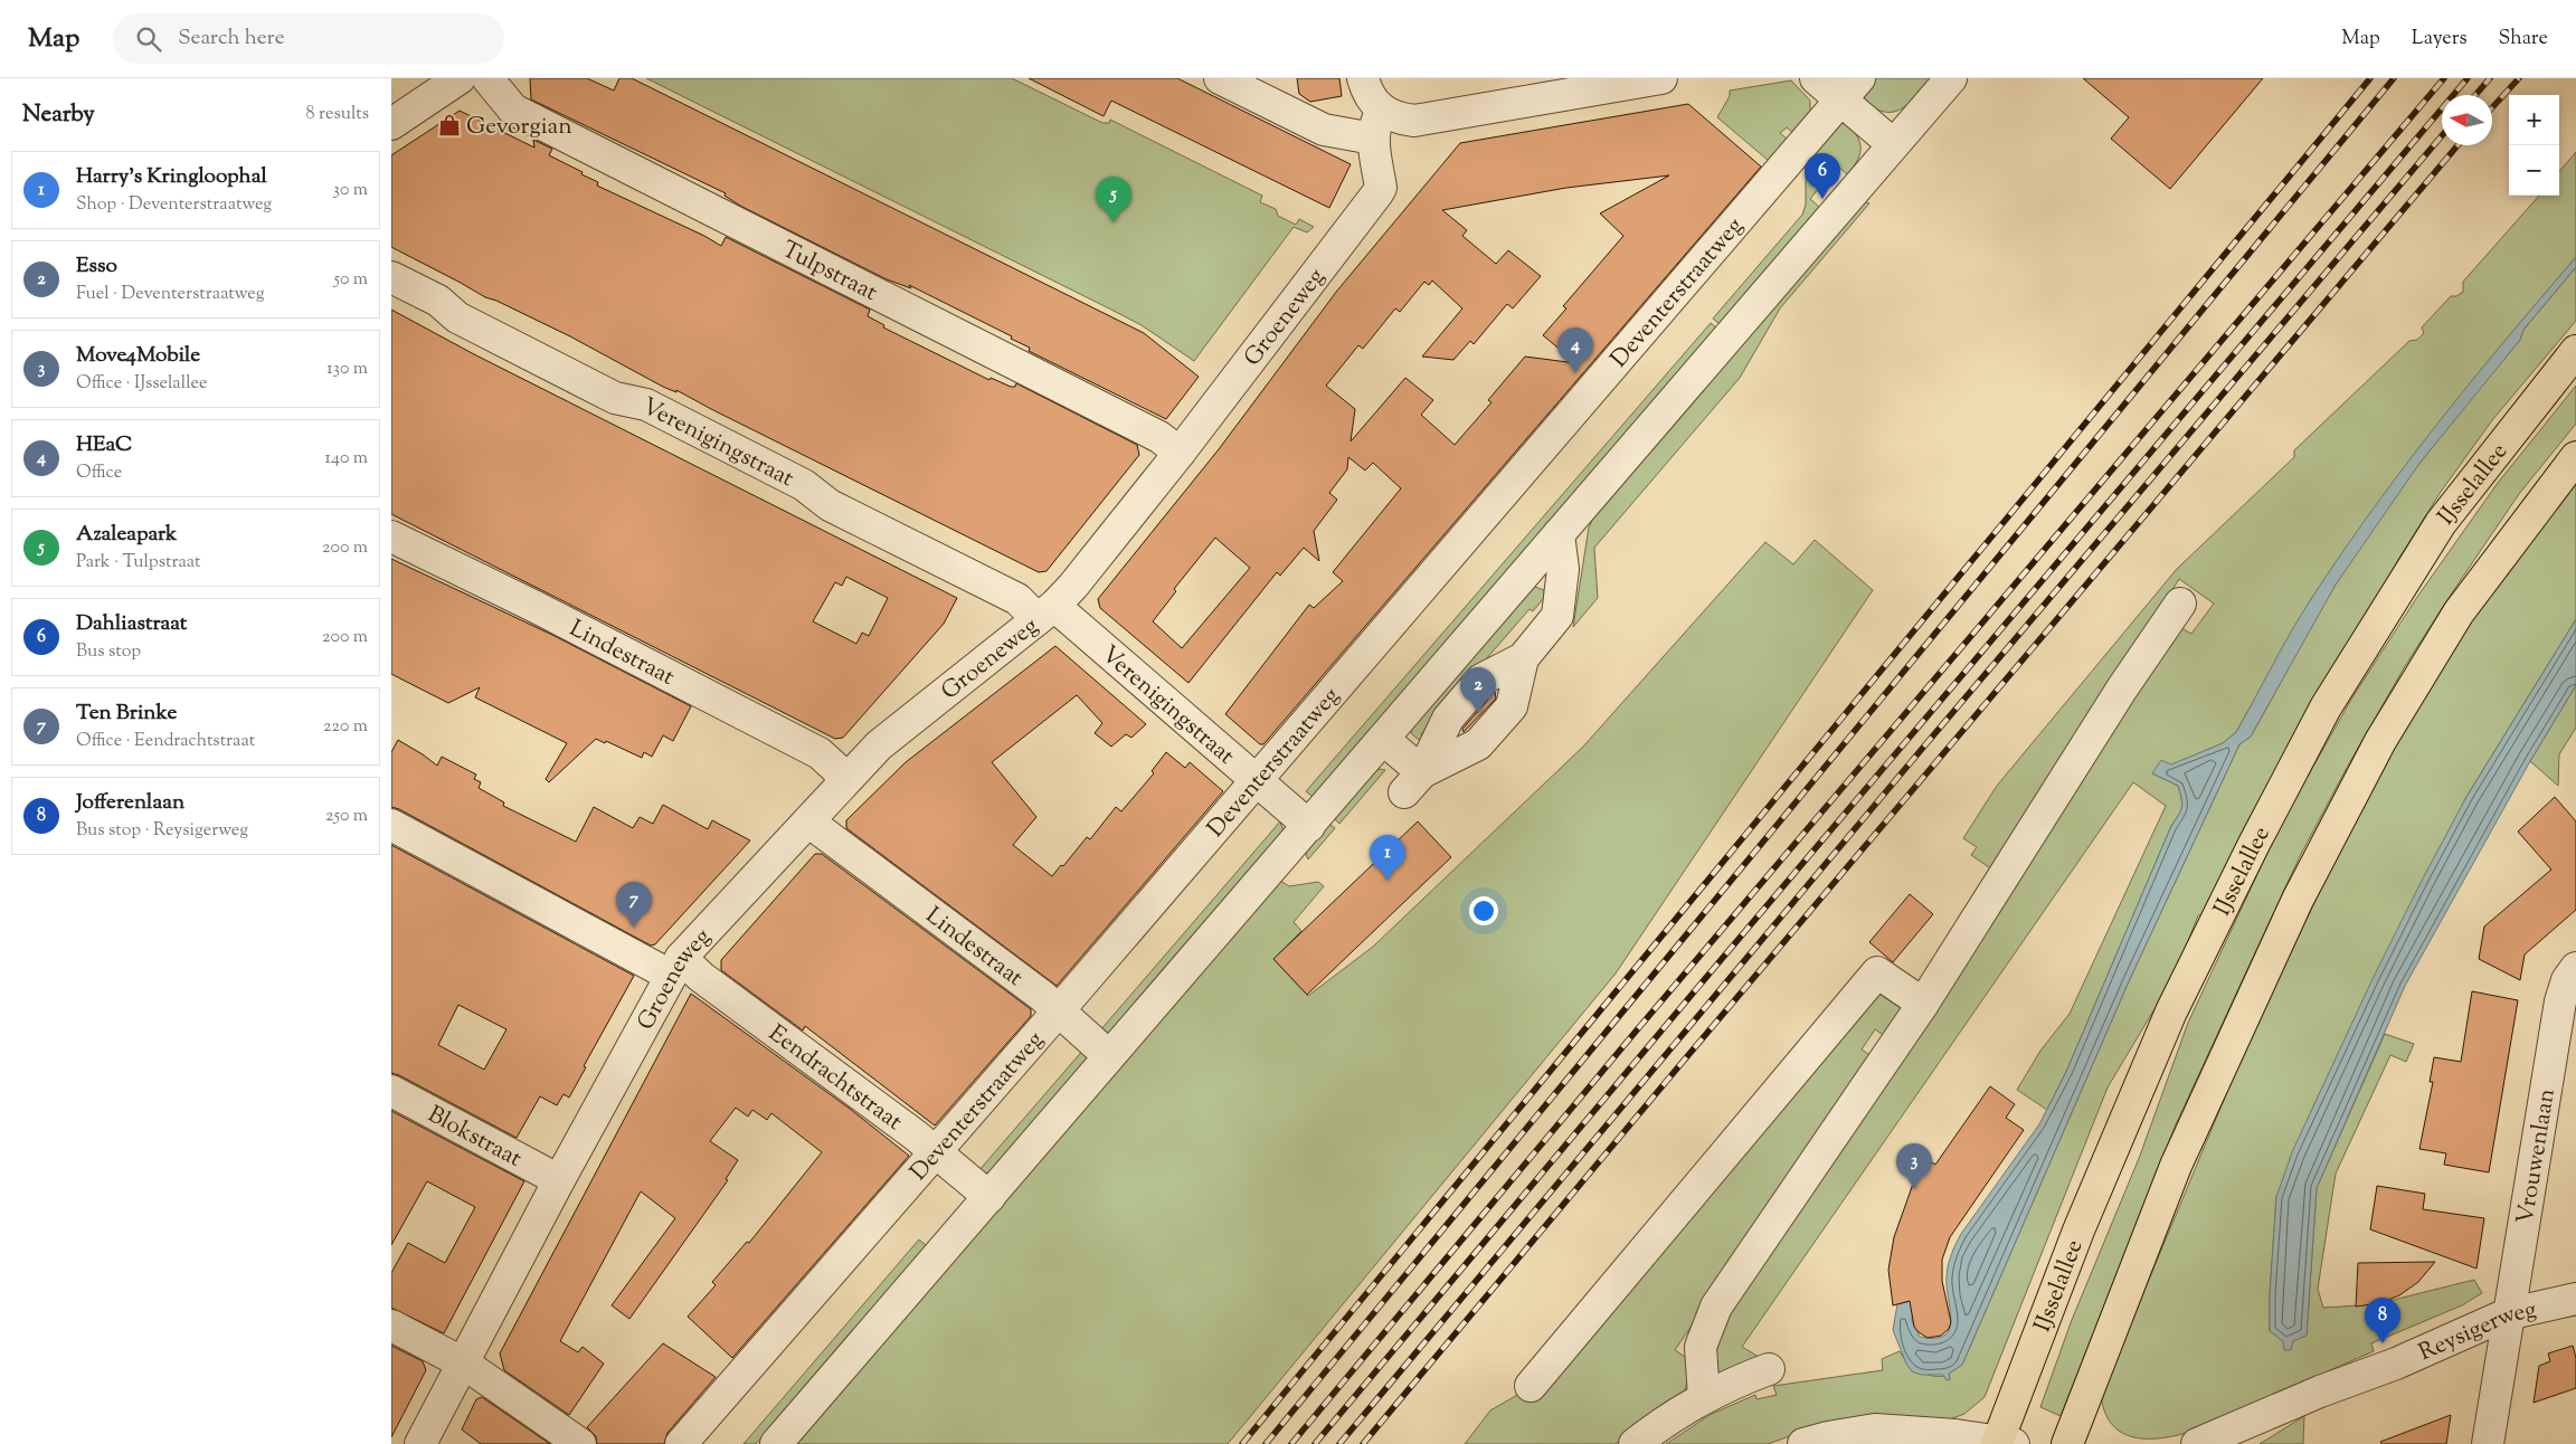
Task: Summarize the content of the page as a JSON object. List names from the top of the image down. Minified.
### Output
{"streets":{"main road":["IJsselallee"],"street":["Tulpstraat","Deventerstraatweg","Groeneweg","Verenigingstraat","Lindestraat","Eendrachtstraat","Blokstraat","Vrouwenlaan","Reysigerweg"]},"crossings":[["Tulpstraat","Groeneweg"],["Deventerstraatweg","Verenigingstraat"],["Deventerstraatweg","Lindestraat"],["Deventerstraatweg","Eendrachtstraat"],["Groeneweg","Verenigingstraat"],["Groeneweg","Lindestraat"],["Groeneweg","Eendrachtstraat"],["Groeneweg","Blokstraat"],["Vrouwenlaan","Reysigerweg"]],"places":{"shop":["Gevorgian"]},"north":"left","page":{"header":"Map","search":"Search here","nav":["Map","Layers","Share"],"heading":["Nearby","8 results"],"map_buttons":["+","−"],"list":[{"mark":"1","name":"Harry's Kringloophal","note":"Shop · Deventerstraatweg","value":"30 m"},{"mark":"2","name":"Esso","note":"Fuel · Deventerstraatweg","value":"50 m"},{"mark":"3","name":"Move4Mobile","note":"Office · IJsselallee","value":"130 m"},{"mark":"4","name":"HEaC","note":"Office","value":"140 m"},{"mark":"5","name":"Azaleapark","note":"Park · Tulpstraat","value":"200 m"},{"mark":"6","name":"Dahliastraat","note":"Bus stop","value":"200 m"},{"mark":"7","name":"Ten Brinke","note":"Office · Eendrachtstraat","value":"220 m"},{"mark":"8","name":"Jofferenlaan","note":"Bus stop · Reysigerweg","value":"250 m"}],"pins":["6","5","4","2","1","7","3","8"]}}
